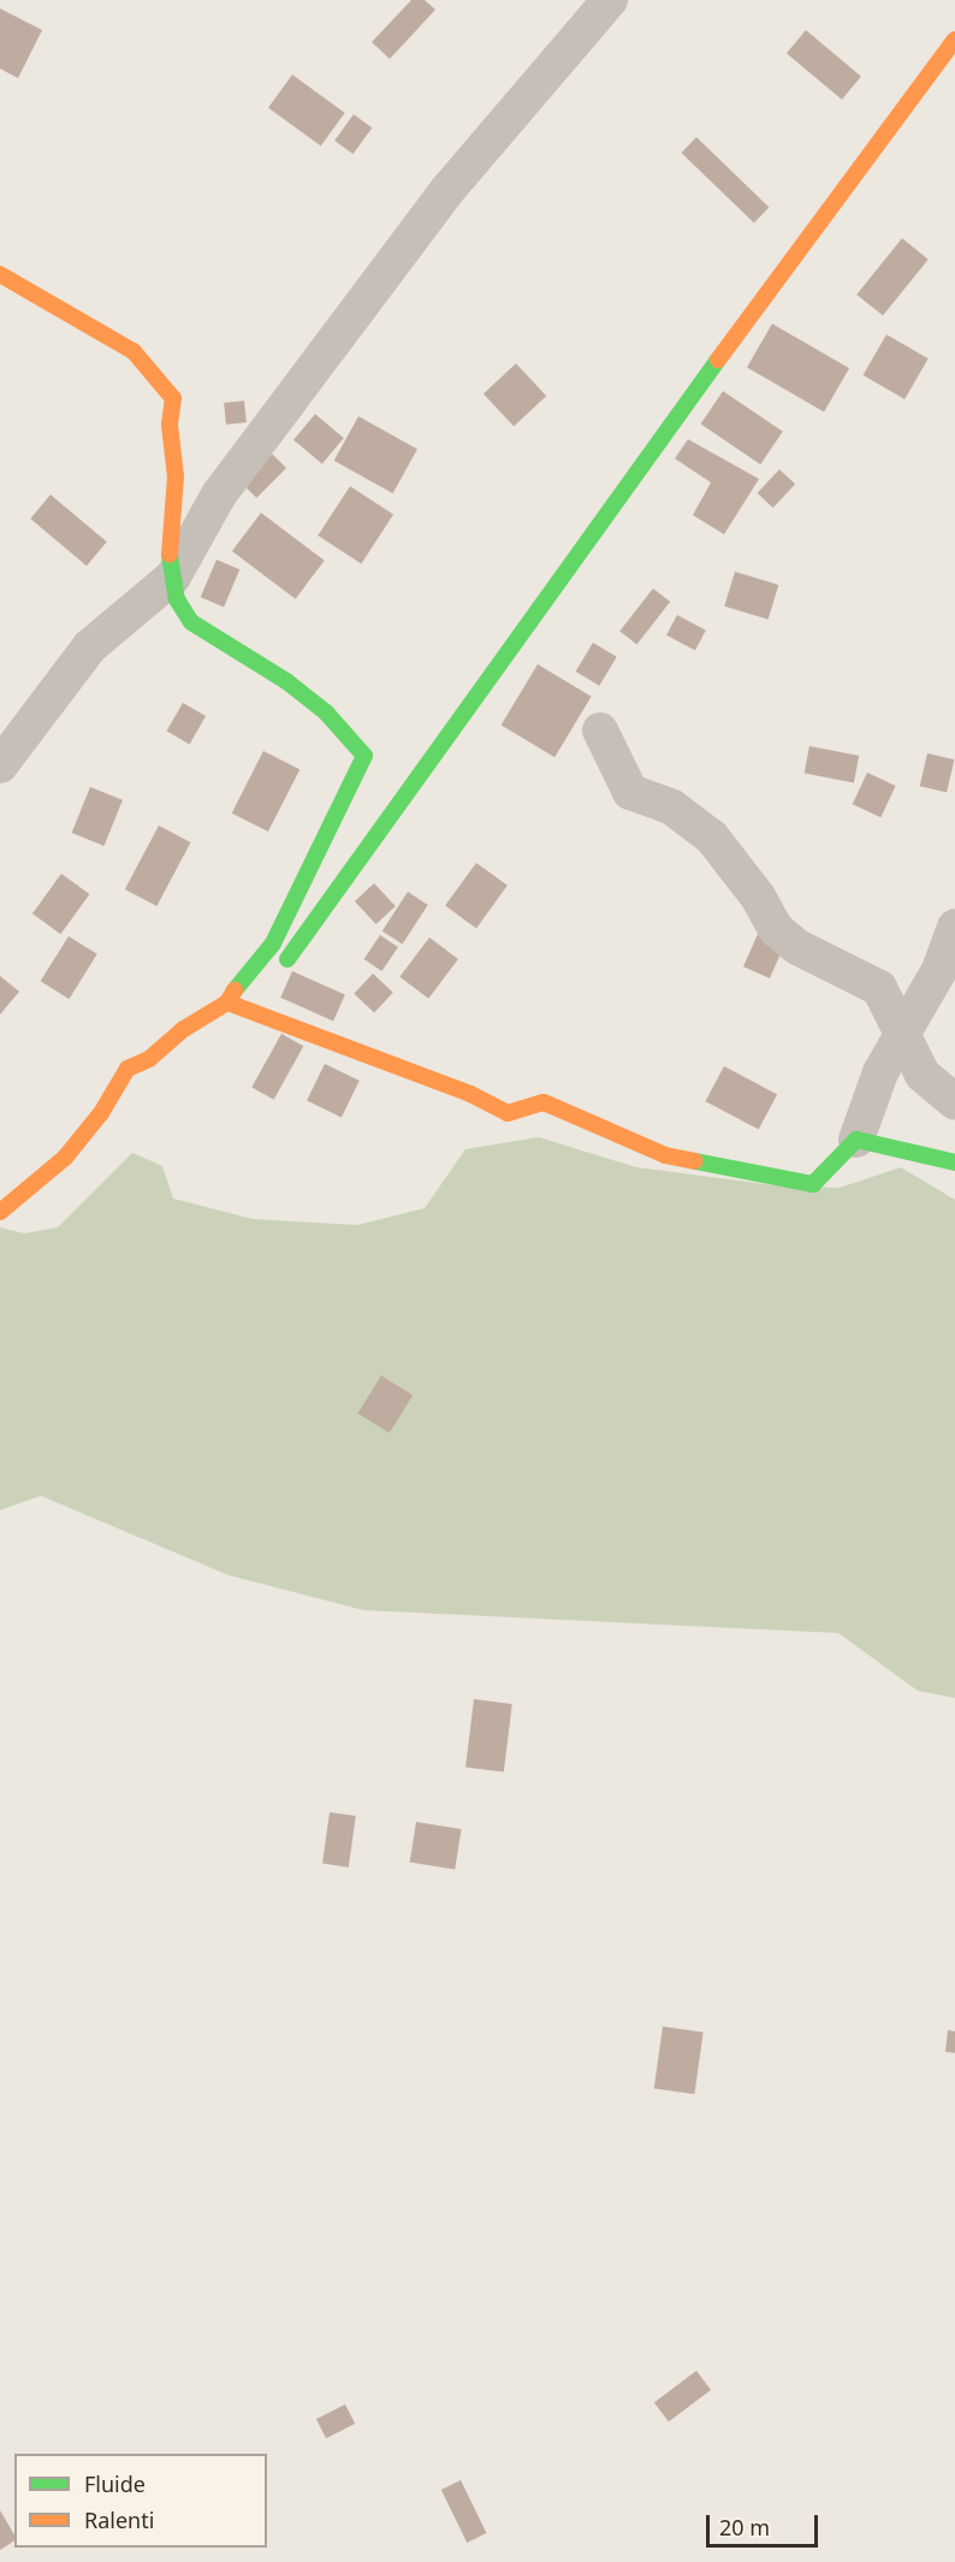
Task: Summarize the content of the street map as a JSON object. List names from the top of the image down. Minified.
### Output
{"legend":["Fluide","Ralenti"],"scale_bar":"20 m"}
